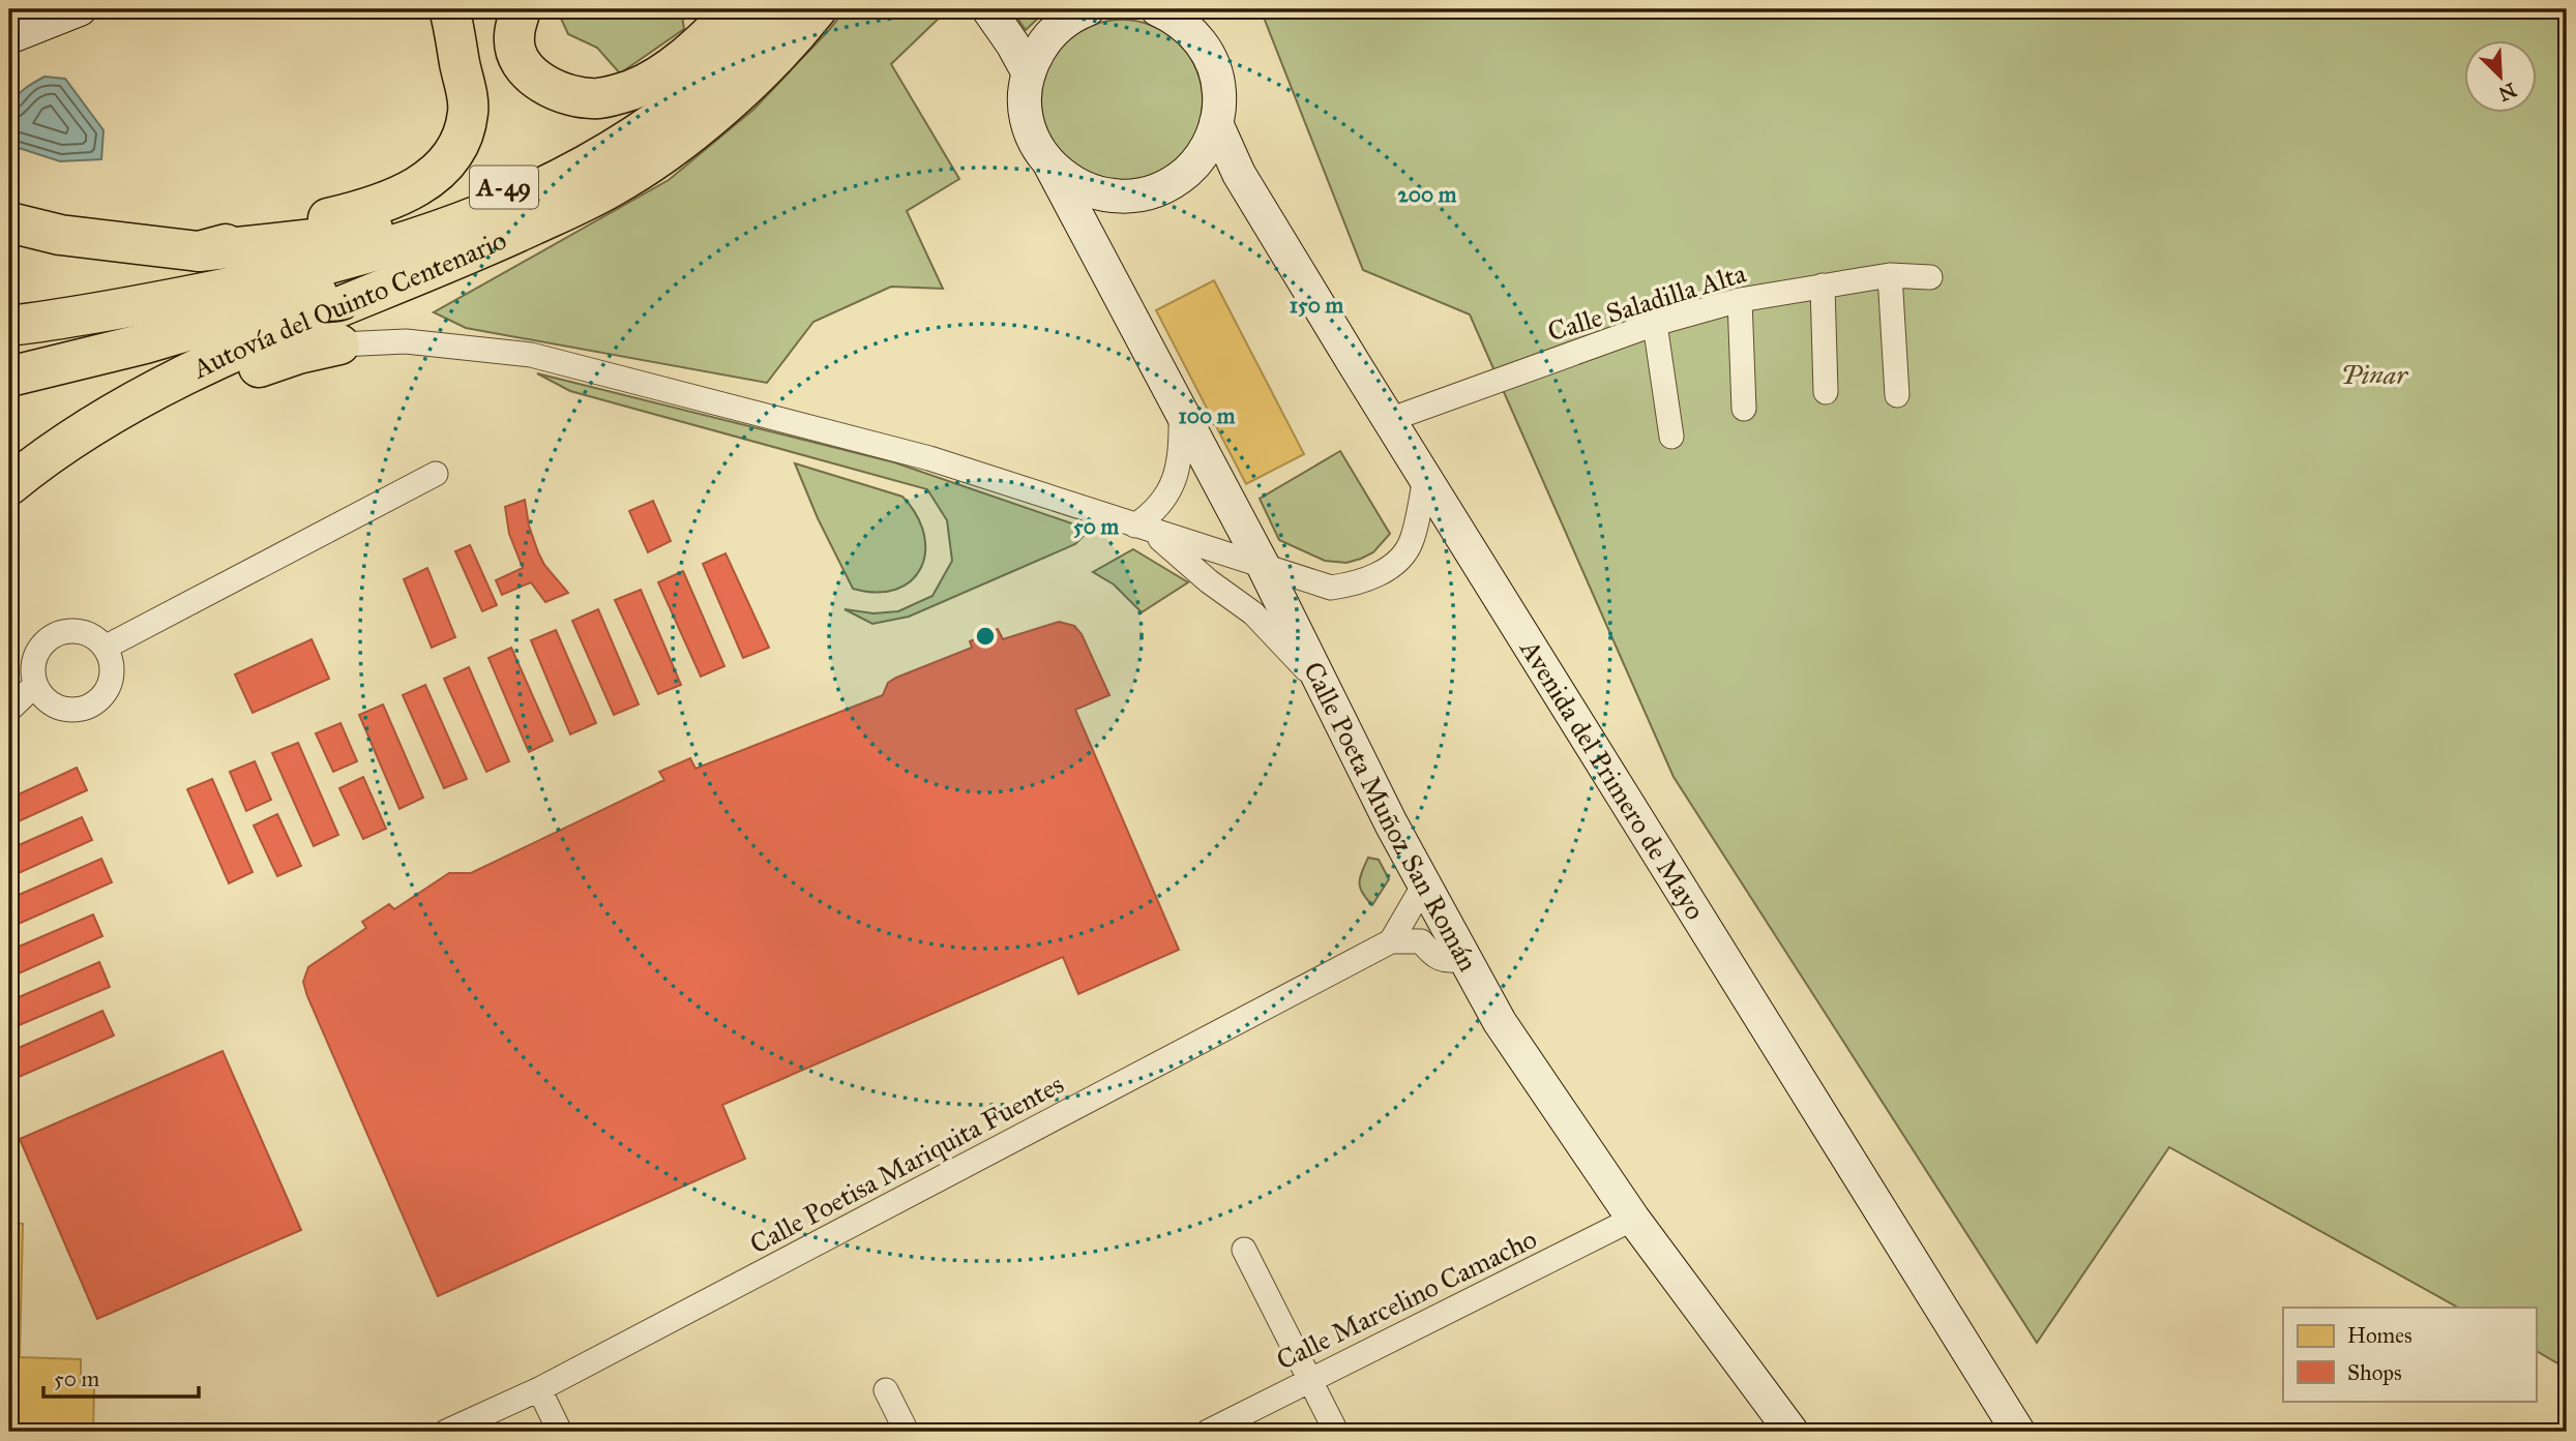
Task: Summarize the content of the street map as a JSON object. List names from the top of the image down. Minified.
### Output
{"streets":{"highway":["A-49","Autovía del Quinto Centenario"],"main road":["Avenida del Primero de Mayo","Calle Poeta Muñoz San Román"],"street":["Calle Saladilla Alta","Calle Poetisa Mariquita Fuentes","Calle Marcelino Camacho"]},"crossings":[["Calle Saladilla Alta","Avenida del Primero de Mayo"],["Calle Poeta Muñoz San Román","Calle Marcelino Camacho"]],"parks":["Pinar"],"legend":["Homes","Shops"],"scale_bar":"50 m","north":"bottom right","rings":["200 m","150 m","100 m","50 m"]}
